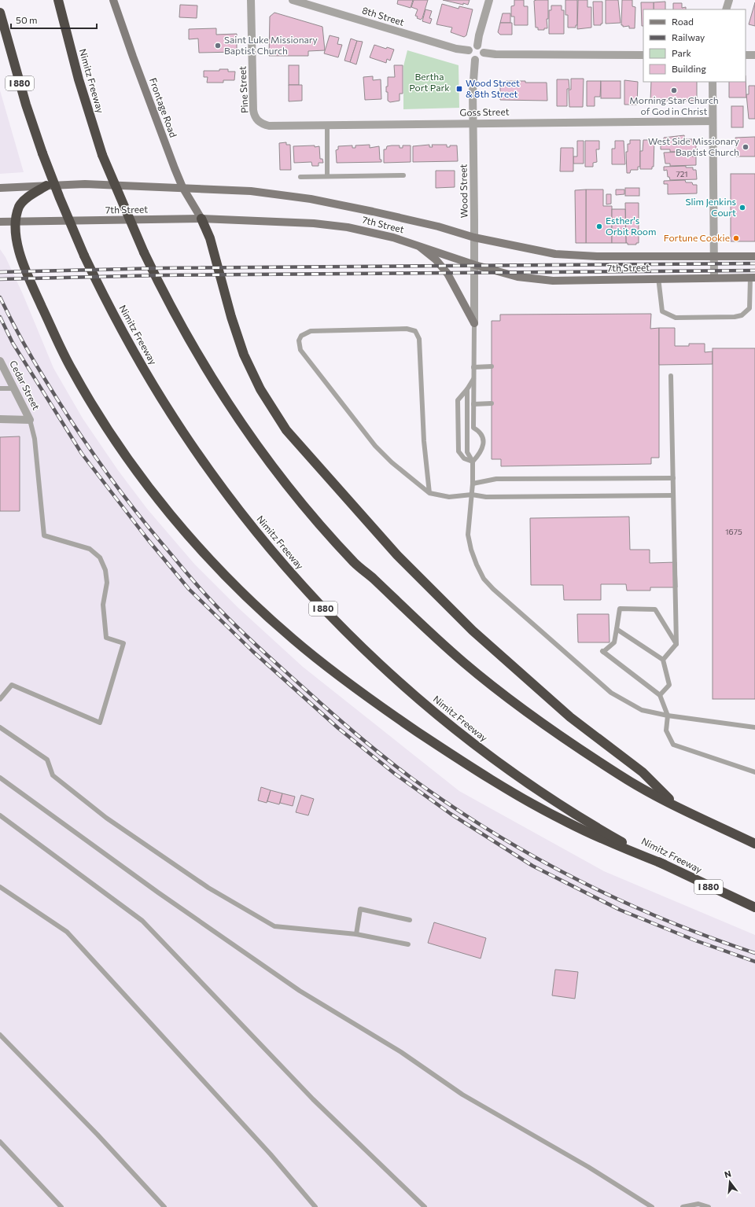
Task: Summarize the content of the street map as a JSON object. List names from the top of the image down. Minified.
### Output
{"streets":{"highway":["Nimitz Freeway","I 880"],"main road":["Frontage Road","7th Street"],"street":["8th Street","Pine Street","Goss Street","Wood Street","Cedar Street"]},"crossings":[["8th Street","Wood Street"],["Pine Street","Goss Street"],["Frontage Road","7th Street"],["Goss Street","Wood Street"],["Wood Street","7th Street"]],"parks":["Bertha Port Park"],"places":{"other":["Saint Luke Missionary Baptist Church","Morning Star Church of God in Christ","West Side Missionary Baptist Church","Slim Jenkins Court","Esther's Orbit Room","Fortune Cookie"],"transit":["Wood Street & 8th Street"]},"house_numbers":["721","1675"],"legend":["Road","Railway","Park","Building"],"scale_bar":"50 m","north":"top"}
